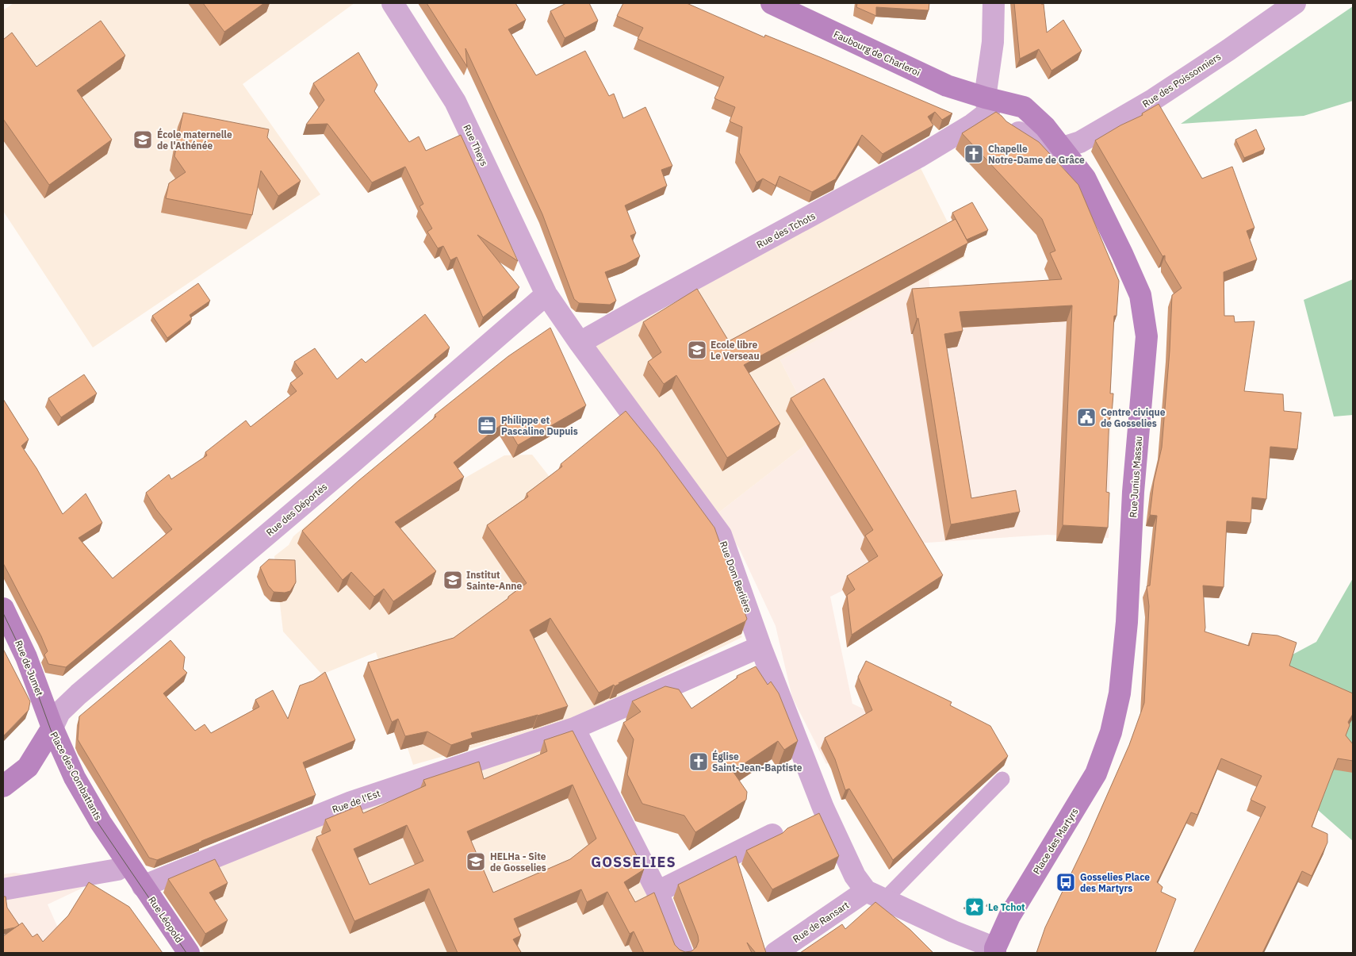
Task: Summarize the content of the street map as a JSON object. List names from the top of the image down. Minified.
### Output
{"streets":{"main road":["Faubourg de Charleroi","Rue Junius Massau","Rue de Jumet","Place des Combattants","Place des Martyrs","Rue Léopold"],"street":["Rue des Poissonniers","Rue Theys","Rue des Tchots","Rue des Déportés","Rue Dom Berlière","Rue de l'Est","Rue de Ransart"]},"crossings":[["Faubourg de Charleroi","Rue des Tchots"],["Faubourg de Charleroi","Rue Junius Massau"],["Rue des Poissonniers","Rue Junius Massau"],["Rue Theys","Rue des Déportés"],["Rue Theys","Rue Dom Berlière"],["Rue des Tchots","Rue Junius Massau"],["Rue des Tchots","Rue Dom Berlière"],["Rue Junius Massau","Place des Martyrs"],["Rue des Déportés","Rue Dom Berlière"],["Rue des Déportés","Rue de Jumet"],["Rue des Déportés","Place des Combattants"],["Rue Dom Berlière","Rue de l'Est"],["Rue Dom Berlière","Place des Martyrs"],["Rue Dom Berlière","Rue de Ransart"],["Rue de Jumet","Place des Combattants"],["Place des Combattants","Rue de l'Est"],["Place des Combattants","Rue Léopold"],["Rue de l'Est","Rue Léopold"],["Place des Martyrs","Rue de Ransart"]],"districts":["GOSSELIES"],"places":{"school or university":["École maternelle de l'Athénée","Ecole libre Le Verseau","Institut Sainte-Anne","HELHa - Site de Gosselies"],"church":["Chapelle Notre-Dame de Grâce","Église Saint-Jean-Baptiste"],"public building":["Centre civique de Gosselies"],"office":["Philippe et Pascaline Dupuis"],"bus stop":["Gosselies Place des Martyrs"],"place":["Le Tchot"]}}
